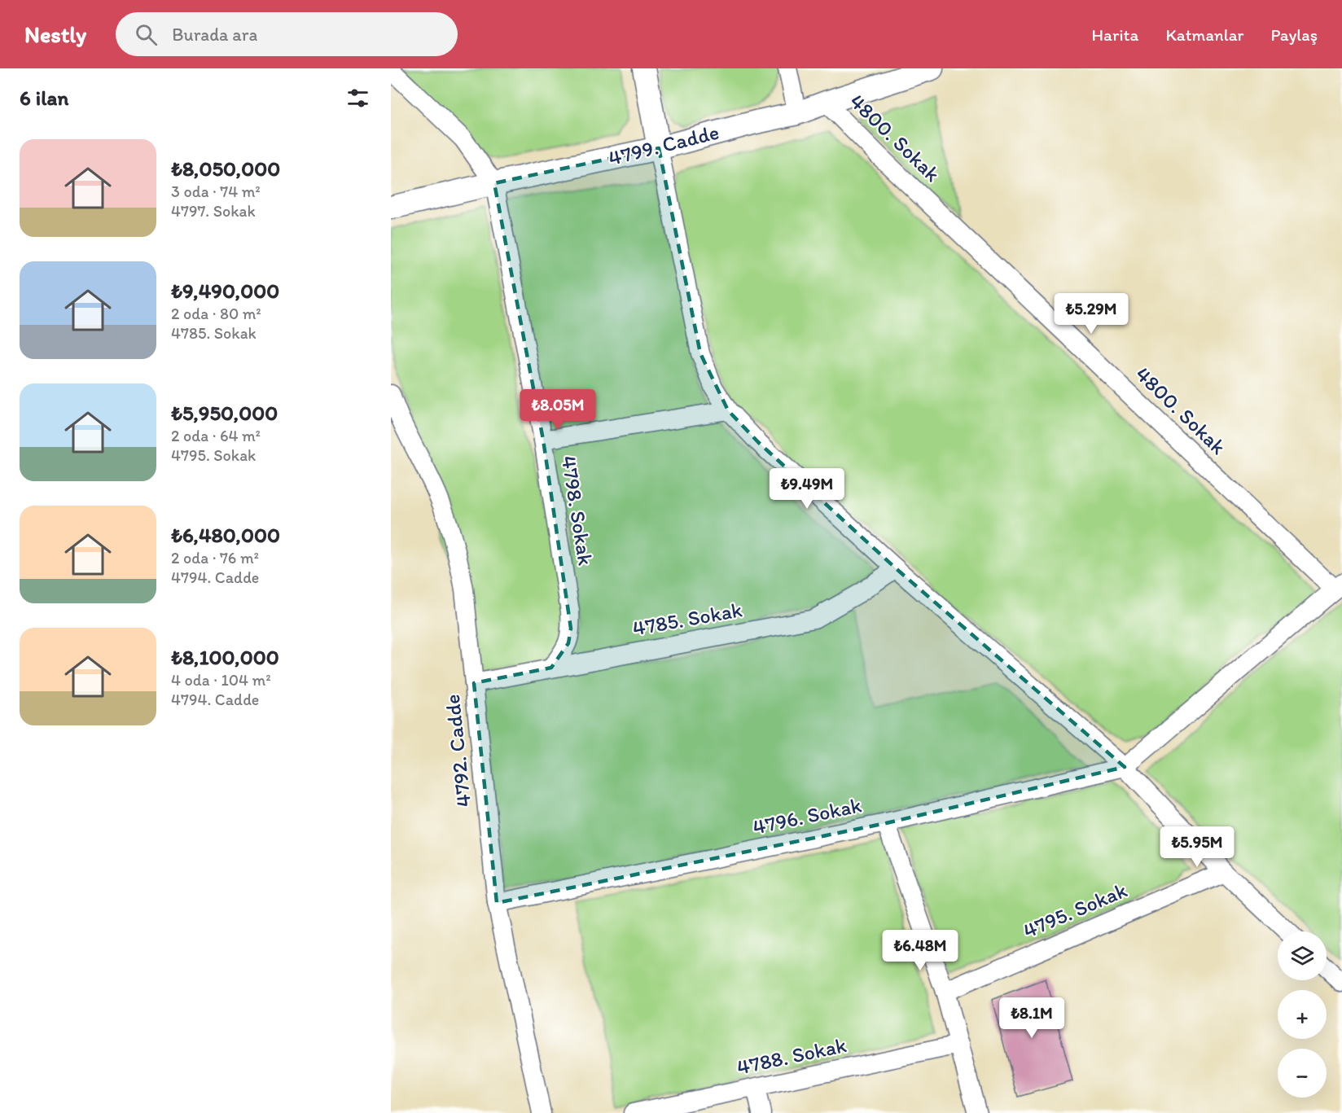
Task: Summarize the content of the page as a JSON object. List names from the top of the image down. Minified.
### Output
{"streets":{"street":["4800. Sokak","4799. Cadde","4798. Sokak","4785. Sokak","4792. Cadde","4796. Sokak","4795. Sokak","4788. Sokak"]},"crossings":[["4800. Sokak","4799. Cadde"],["4799. Cadde","4798. Sokak"],["4798. Sokak","4785. Sokak"],["4785. Sokak","4792. Cadde"],["4792. Cadde","4796. Sokak"]],"page":{"header":"Nestly","search":"Burada ara","nav":["Harita","Katmanlar","Paylaş"],"heading":"6 ilan","list":[{"name":"₺8,050,000","note":"3 oda · 74 m² · 4797. Sokak"},{"name":"₺9,490,000","note":"2 oda · 80 m² · 4785. Sokak"},{"name":"₺5,950,000","note":"2 oda · 64 m² · 4795. Sokak"},{"name":"₺6,480,000","note":"2 oda · 76 m² · 4794. Cadde"},{"name":"₺8,100,000","note":"4 oda · 104 m² · 4794. Cadde"}],"price":["₺5.29M","₺8.05M","₺9.49M","₺5.95M","₺6.48M","₺8.1M"],"map_buttons":["+","−"]}}
